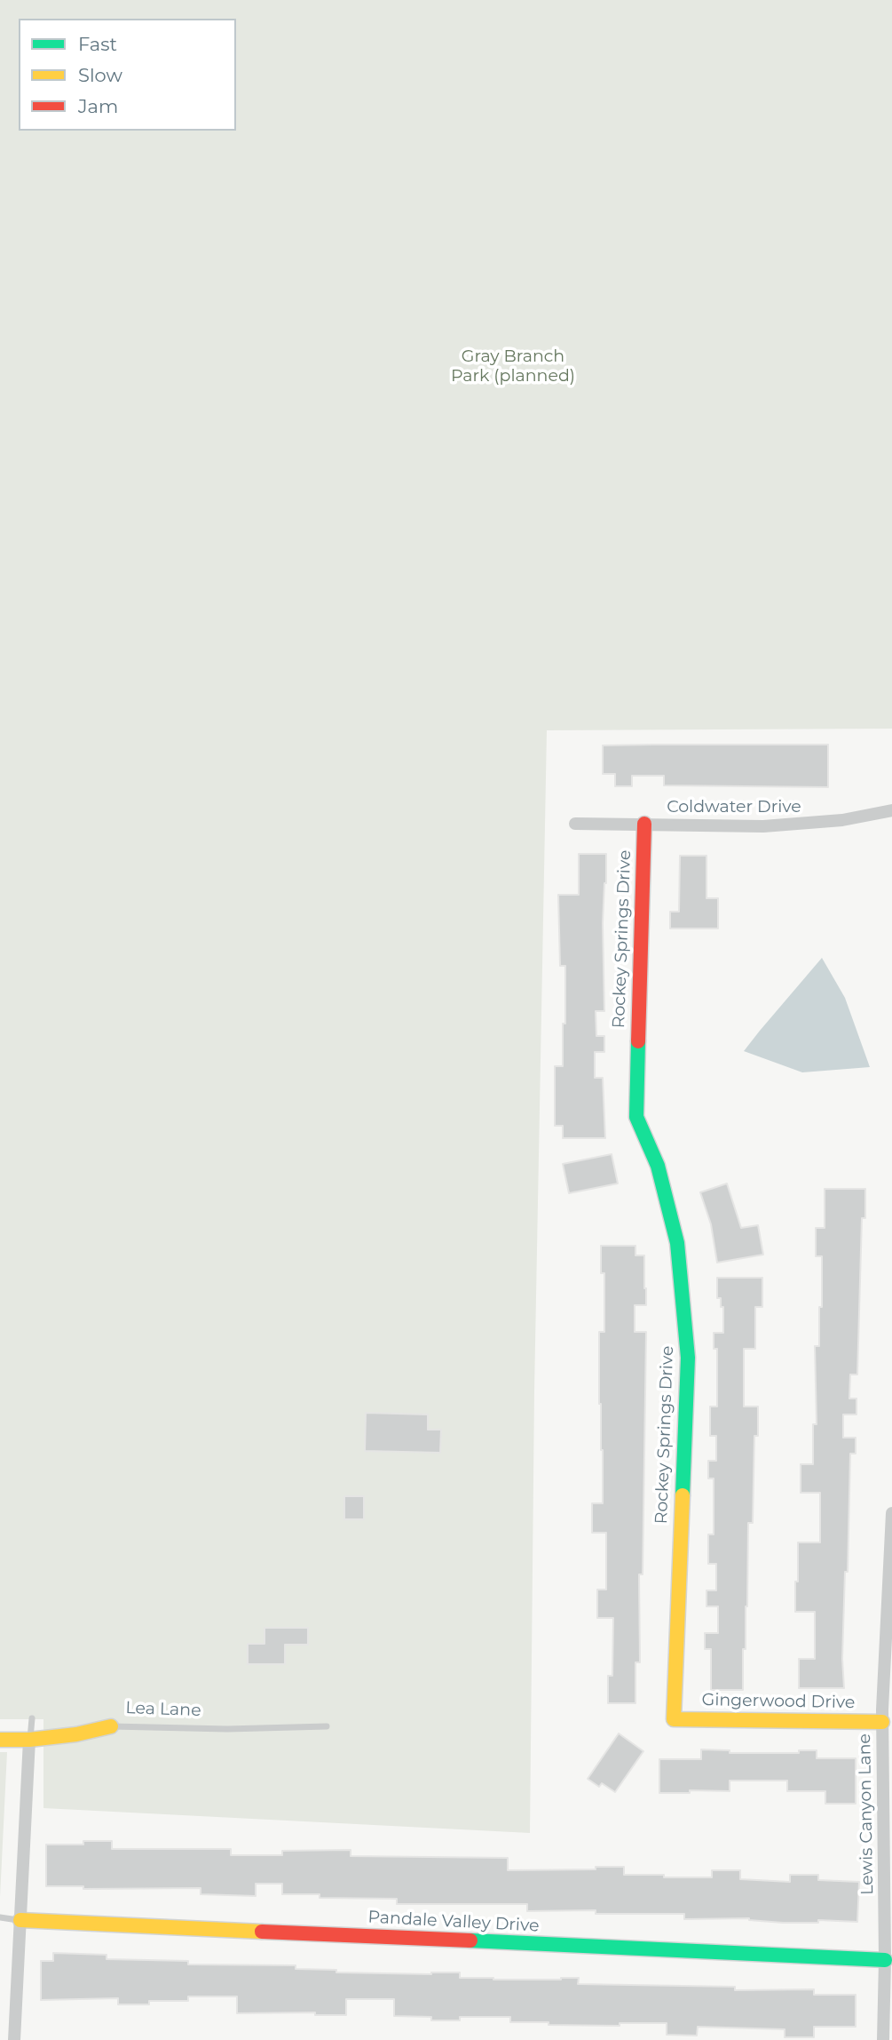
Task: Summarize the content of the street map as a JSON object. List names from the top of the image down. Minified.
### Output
{"streets":{"street":["Coldwater Drive","Rockey Springs Drive","Gingerwood Drive","Lea Lane","Lewis Canyon Lane","Pandale Valley Drive"]},"crossings":[["Coldwater Drive","Rockey Springs Drive"],["Rockey Springs Drive","Gingerwood Drive"],["Gingerwood Drive","Lewis Canyon Lane"],["Lewis Canyon Lane","Pandale Valley Drive"]],"parks":["Gray Branch Park (planned)"],"legend":["Fast","Slow","Jam"]}
